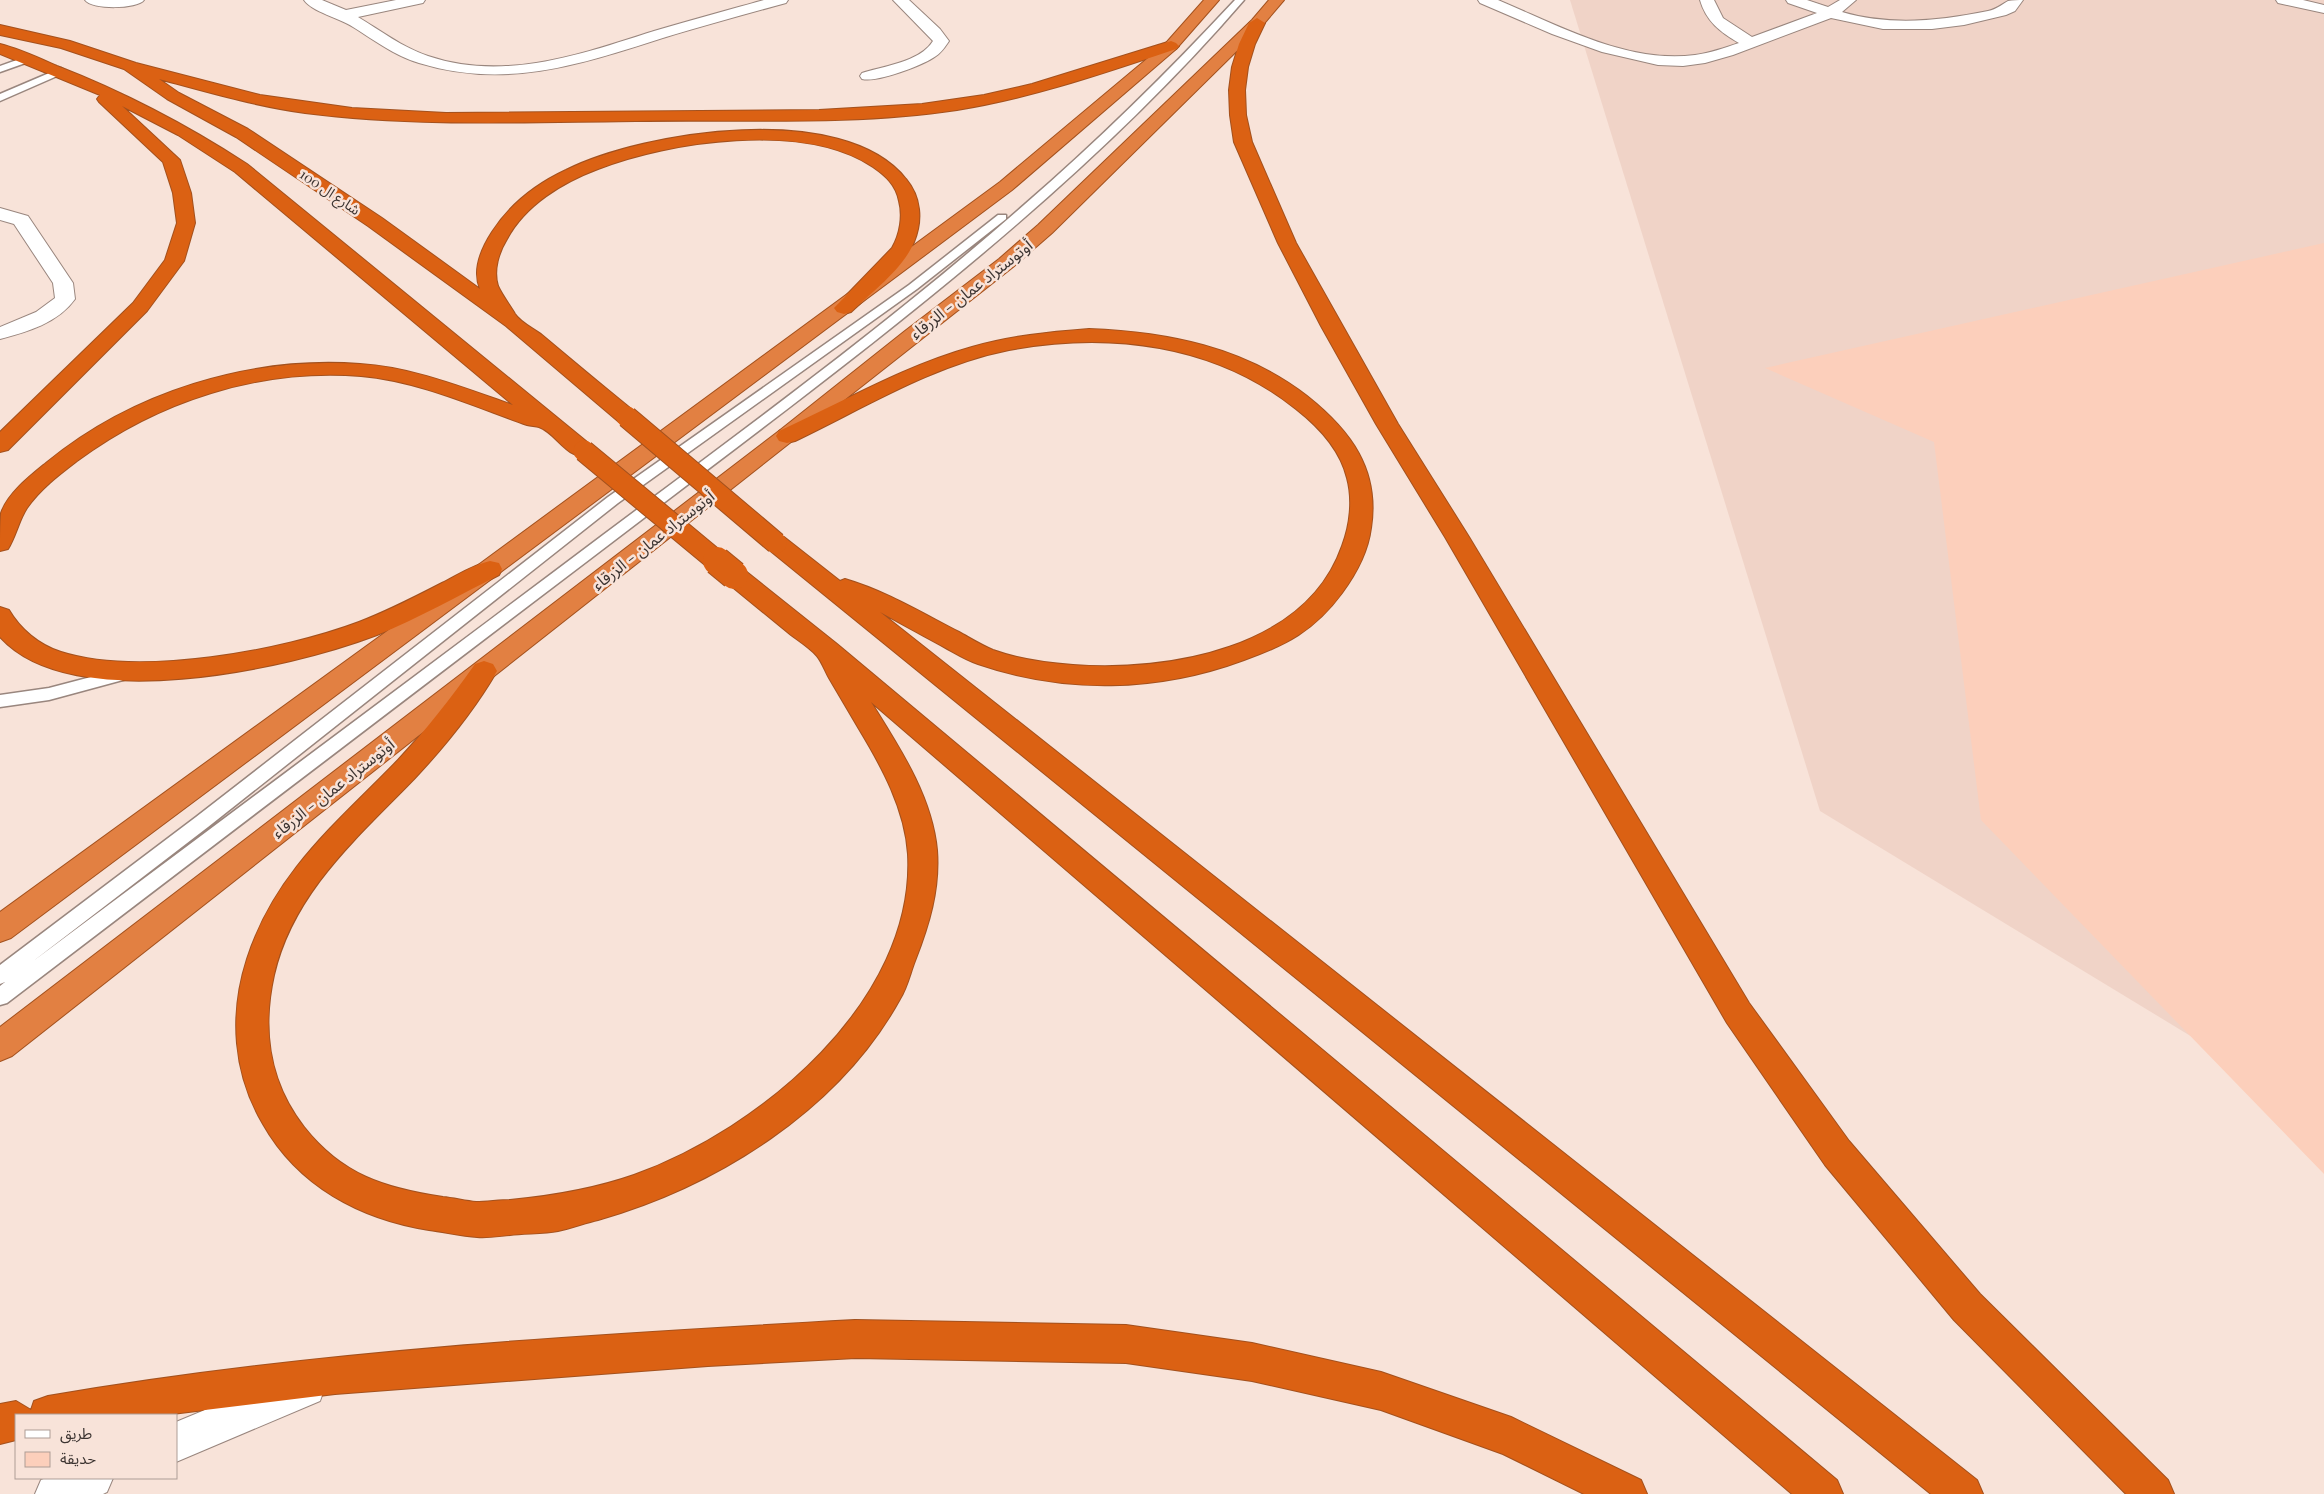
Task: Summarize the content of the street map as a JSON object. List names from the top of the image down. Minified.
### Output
{"streets":{"highway":["شارع ال 100","أوتوستراد عمان - الزرقاء"]},"legend":["طريق","حديقة"]}
